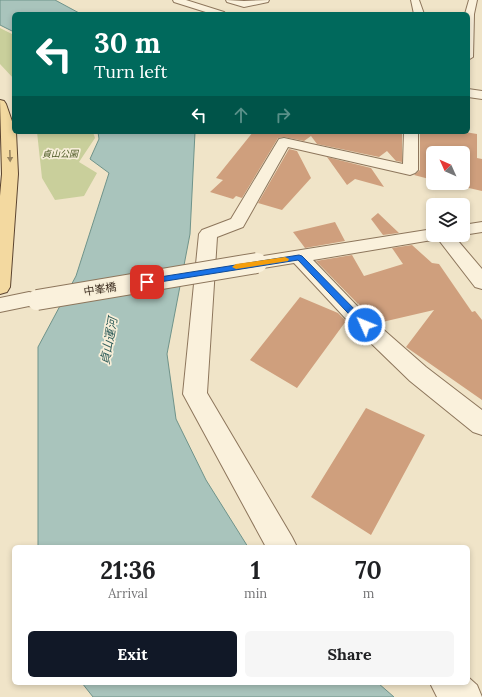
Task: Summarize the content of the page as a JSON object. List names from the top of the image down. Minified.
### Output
{"streets":{"street":["中峯橋"]},"water":["貞山運河"],"parks":["貞山公園"],"north":"top left","page":{"turn":["30 m","Turn left"],"eta":["21:36","Arrival","1","min","70","m"],"buttons":["Exit","Share"]}}
